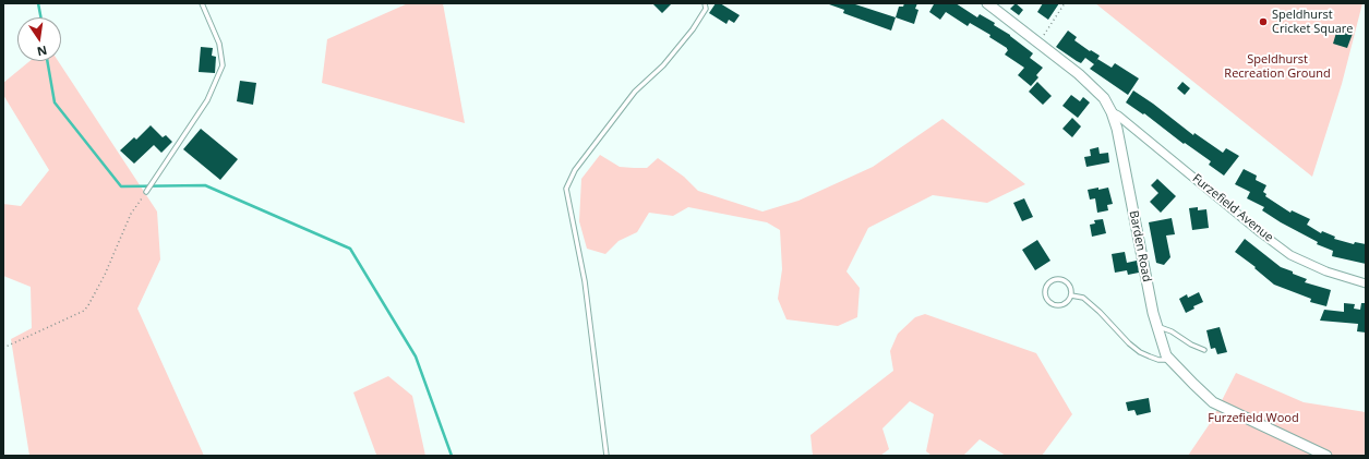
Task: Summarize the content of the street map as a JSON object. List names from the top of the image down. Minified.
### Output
{"streets":{"street":["Furzefield Avenue","Barden Road"]},"crossings":[["Furzefield Avenue","Barden Road"]],"parks":["Speldhurst Recreation Ground","Furzefield Wood"],"places":["Speldhurst Cricket Square"],"north":"bottom"}
